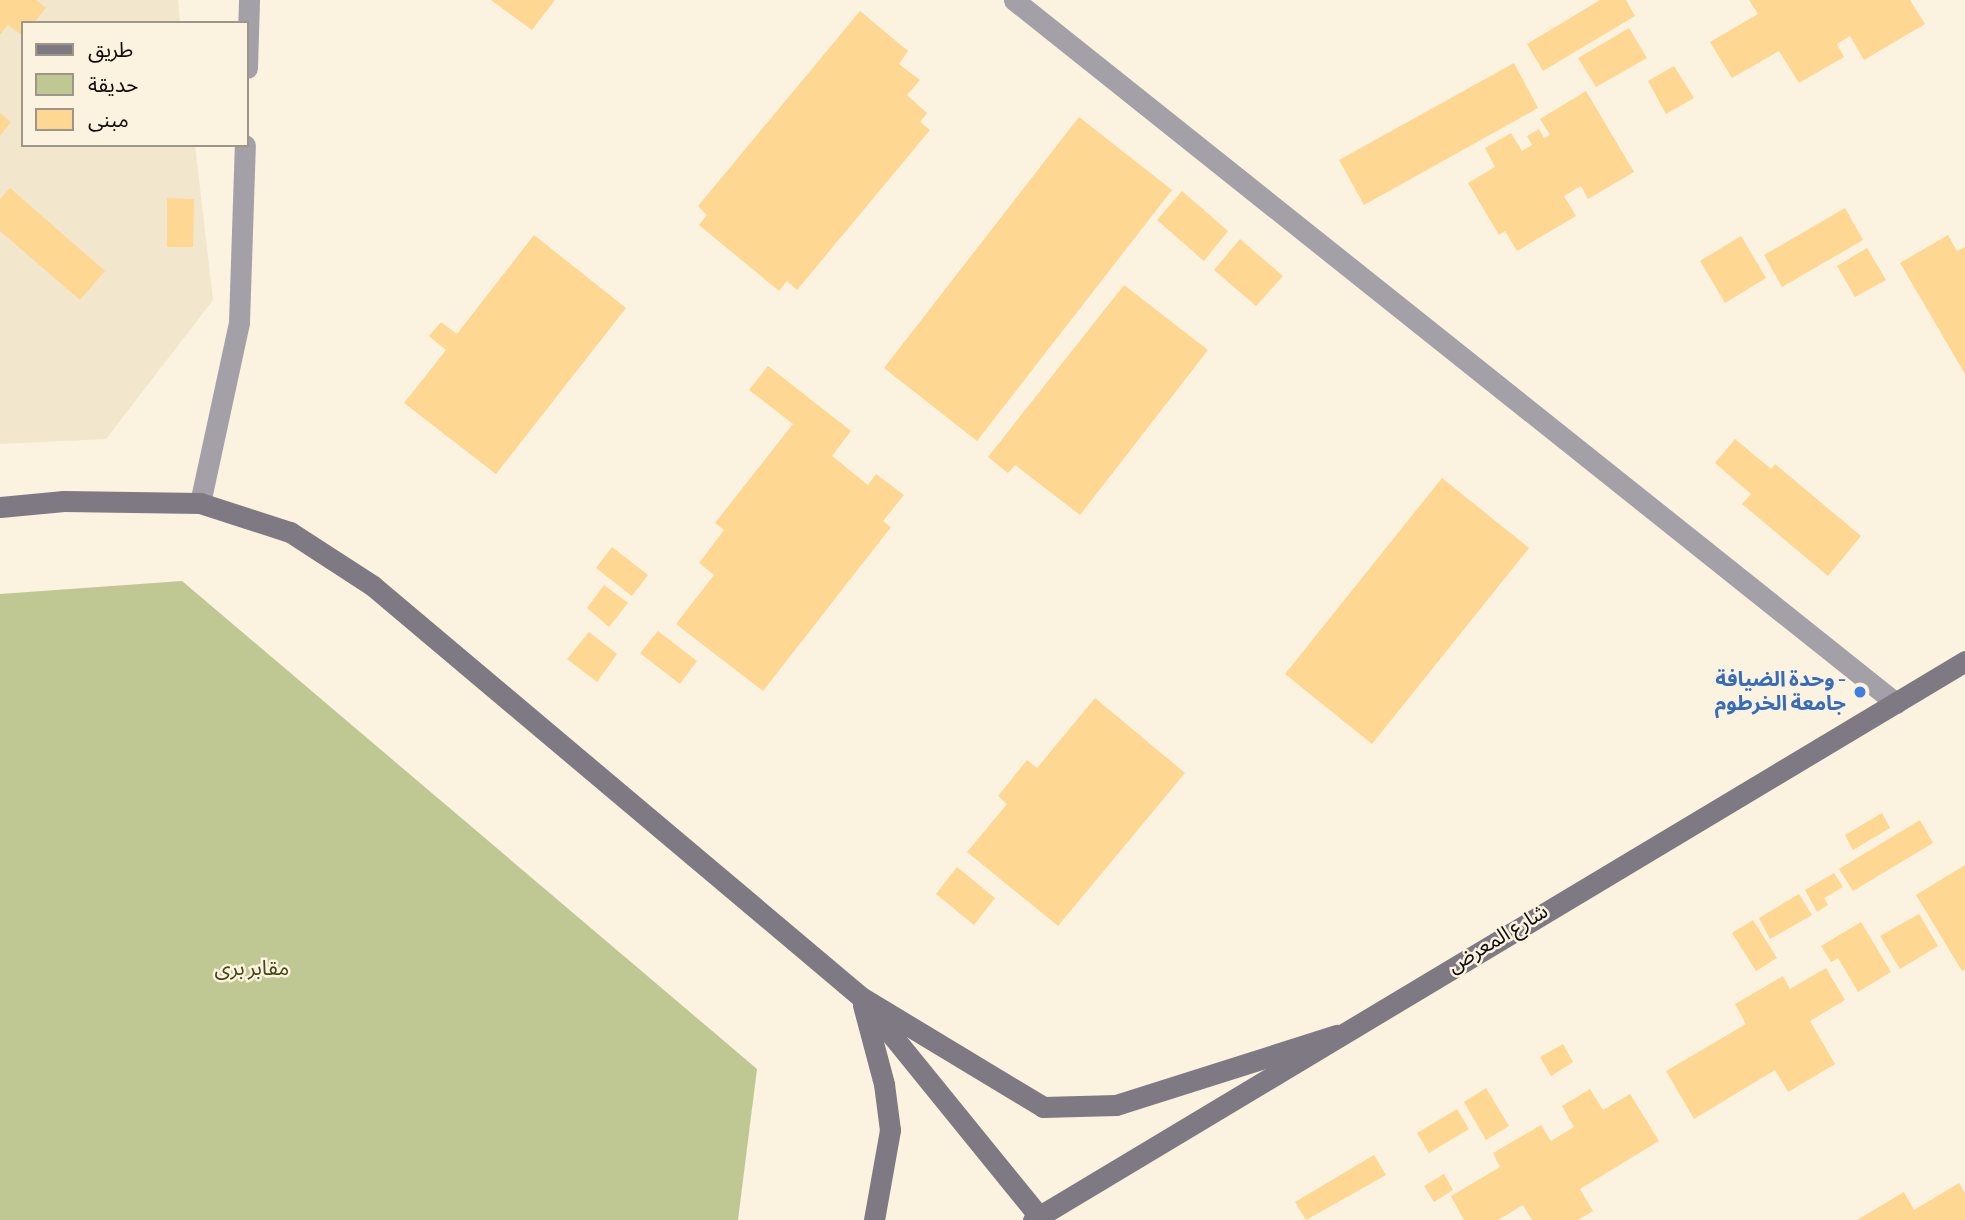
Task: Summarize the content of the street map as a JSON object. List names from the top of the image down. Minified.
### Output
{"streets":{"main road":["شارع المعرض"]},"parks":["مقابر برى"],"places":["وحدة الضيافة - جامعة الخرطوم"],"legend":["طريق","حديقة","مبنى"]}
